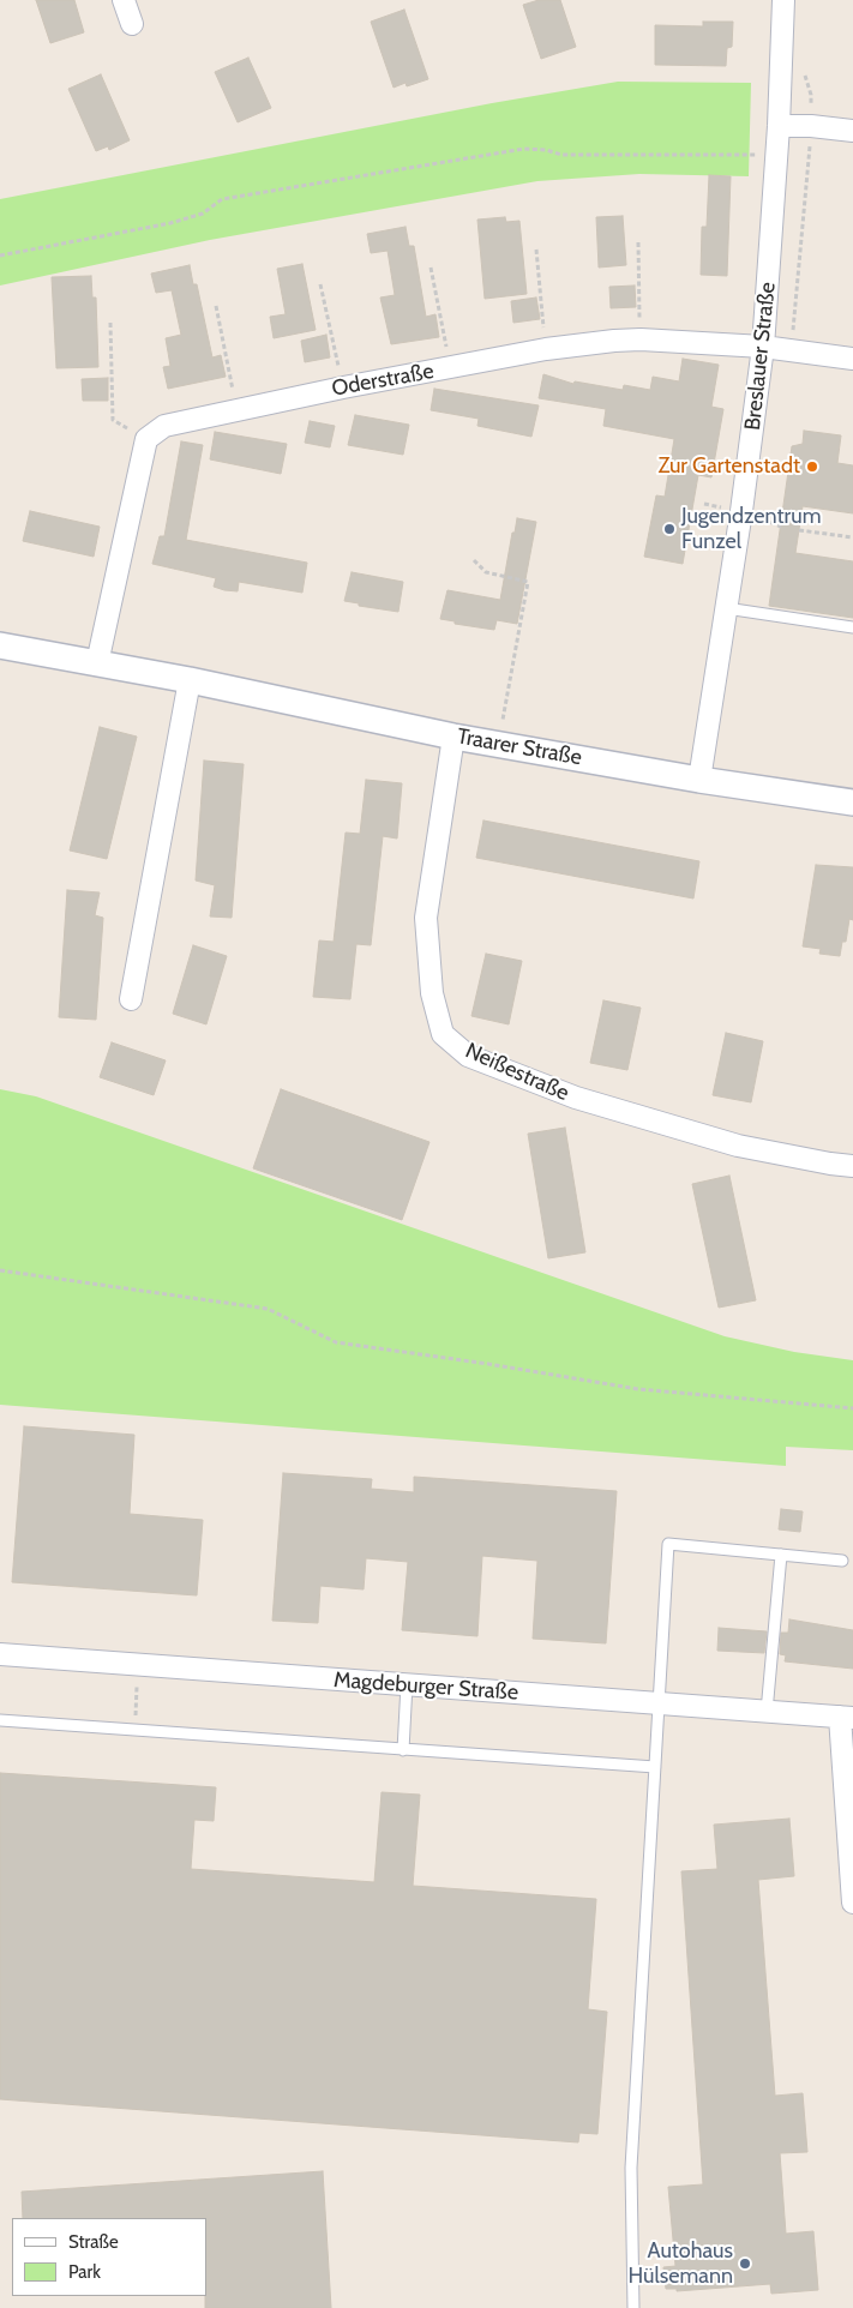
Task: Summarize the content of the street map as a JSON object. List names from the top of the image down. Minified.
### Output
{"streets":{"street":["Breslauer Straße","Oderstraße","Traarer Straße","Neißestraße","Magdeburger Straße"]},"crossings":[["Breslauer Straße","Oderstraße"],["Breslauer Straße","Traarer Straße"],["Traarer Straße","Neißestraße"]],"places":["Zur Gartenstadt","Jugendzentrum Funzel","Autohaus Hülsemann"],"legend":["Straße","Park"]}
